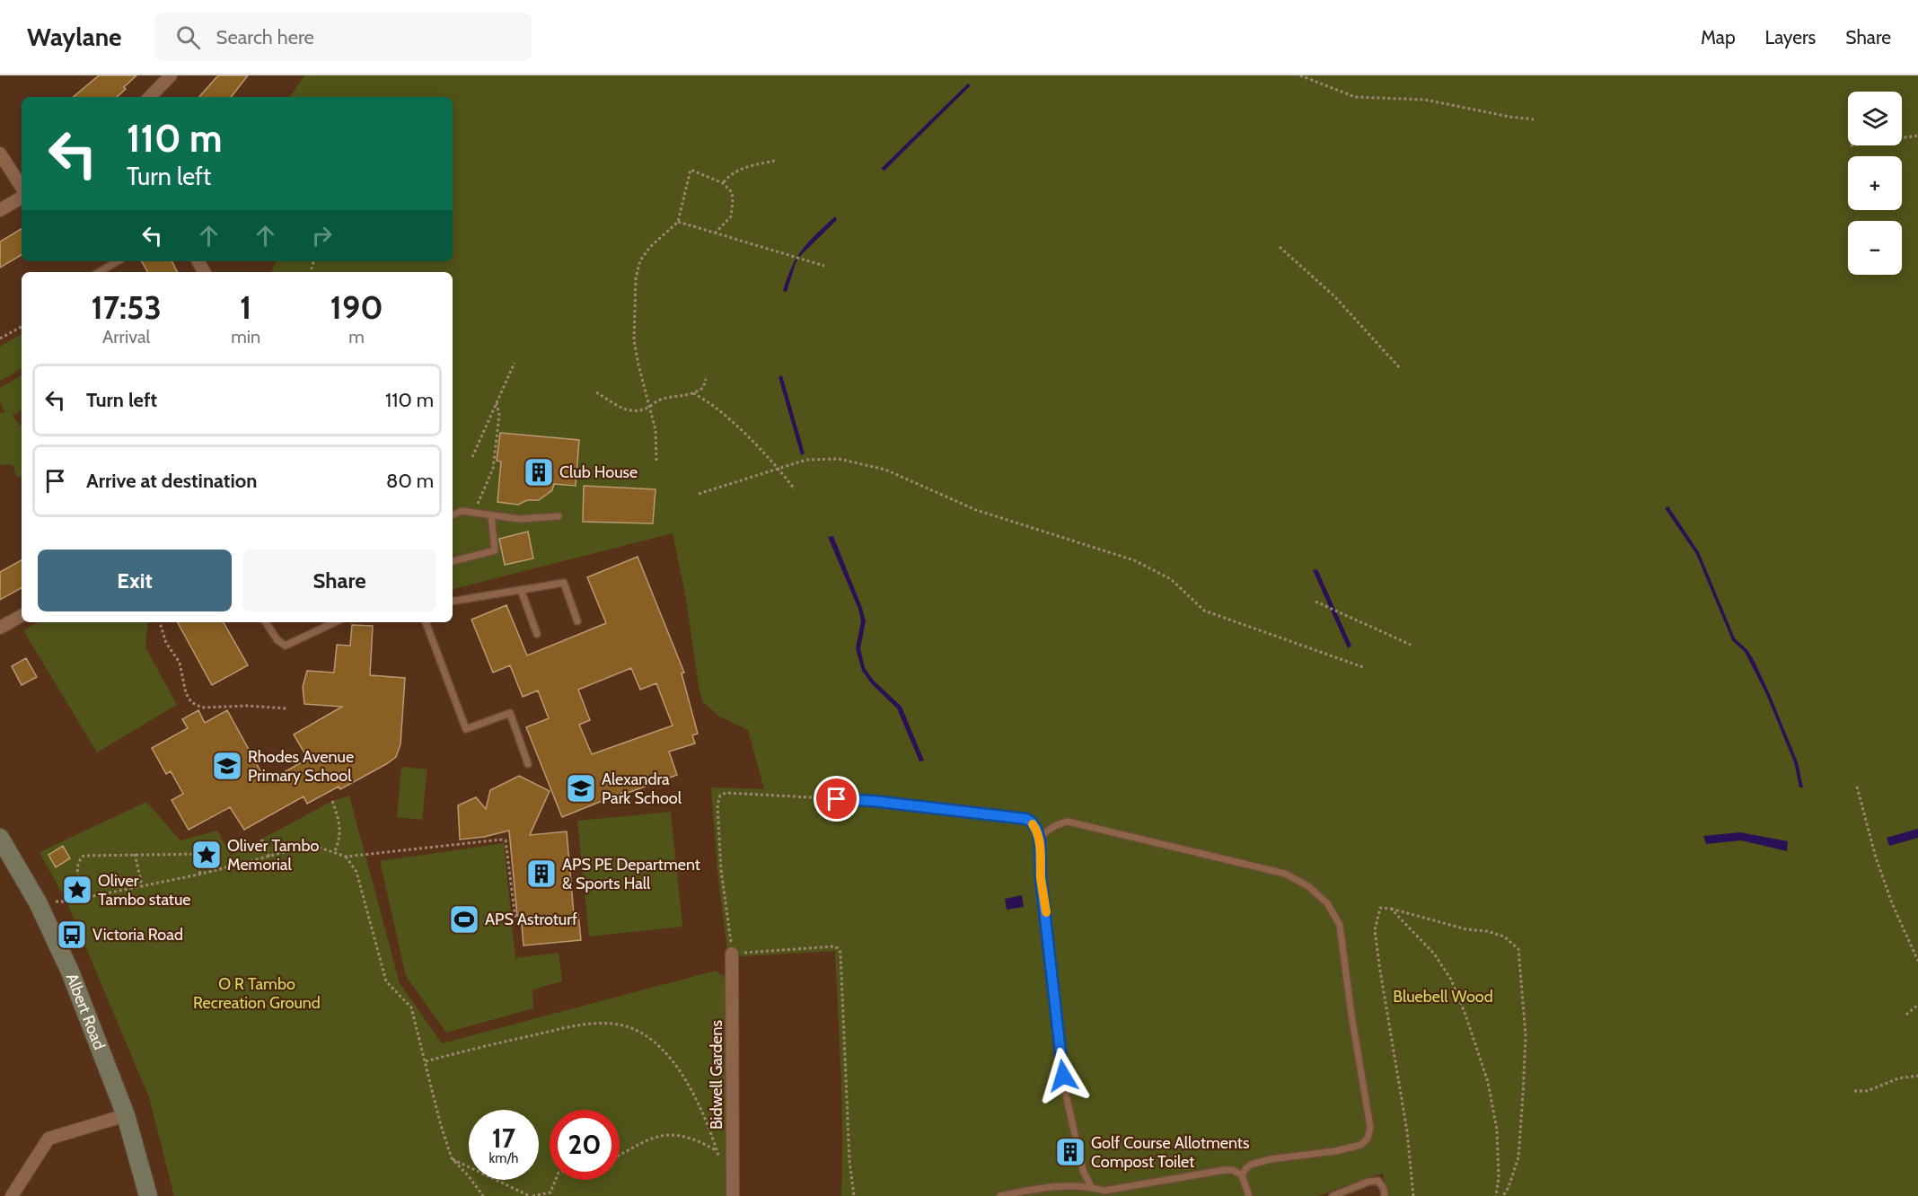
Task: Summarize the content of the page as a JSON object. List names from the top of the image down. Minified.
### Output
{"streets":{"main road":["Albert Road"],"street":["Bidwell Gardens"]},"parks":["O R Tambo Recreation Ground","Bluebell Wood"],"places":{"building":["Club House","APS PE Department & Sports Hall","Golf Course Allotments Compost Toilet"],"school or university":["Rhodes Avenue Primary School","Alexandra Park School"],"place":["Oliver Tambo Memorial","Oliver Tambo statue"],"sports":["APS Astroturf"],"bus stop":["Victoria Road"]},"page":{"header":"Waylane","search":"Search here","nav":["Map","Layers","Share"],"map_buttons":["+","−"],"turn":["110 m","Turn left"],"eta":["17:53","Arrival","1","min","190","m"],"list":[{"name":"Turn left","value":"110 m"},{"name":"Arrive at destination","value":"80 m"}],"buttons":["Exit","Share"],"speed":"17 km/h","limit":"20"}}
